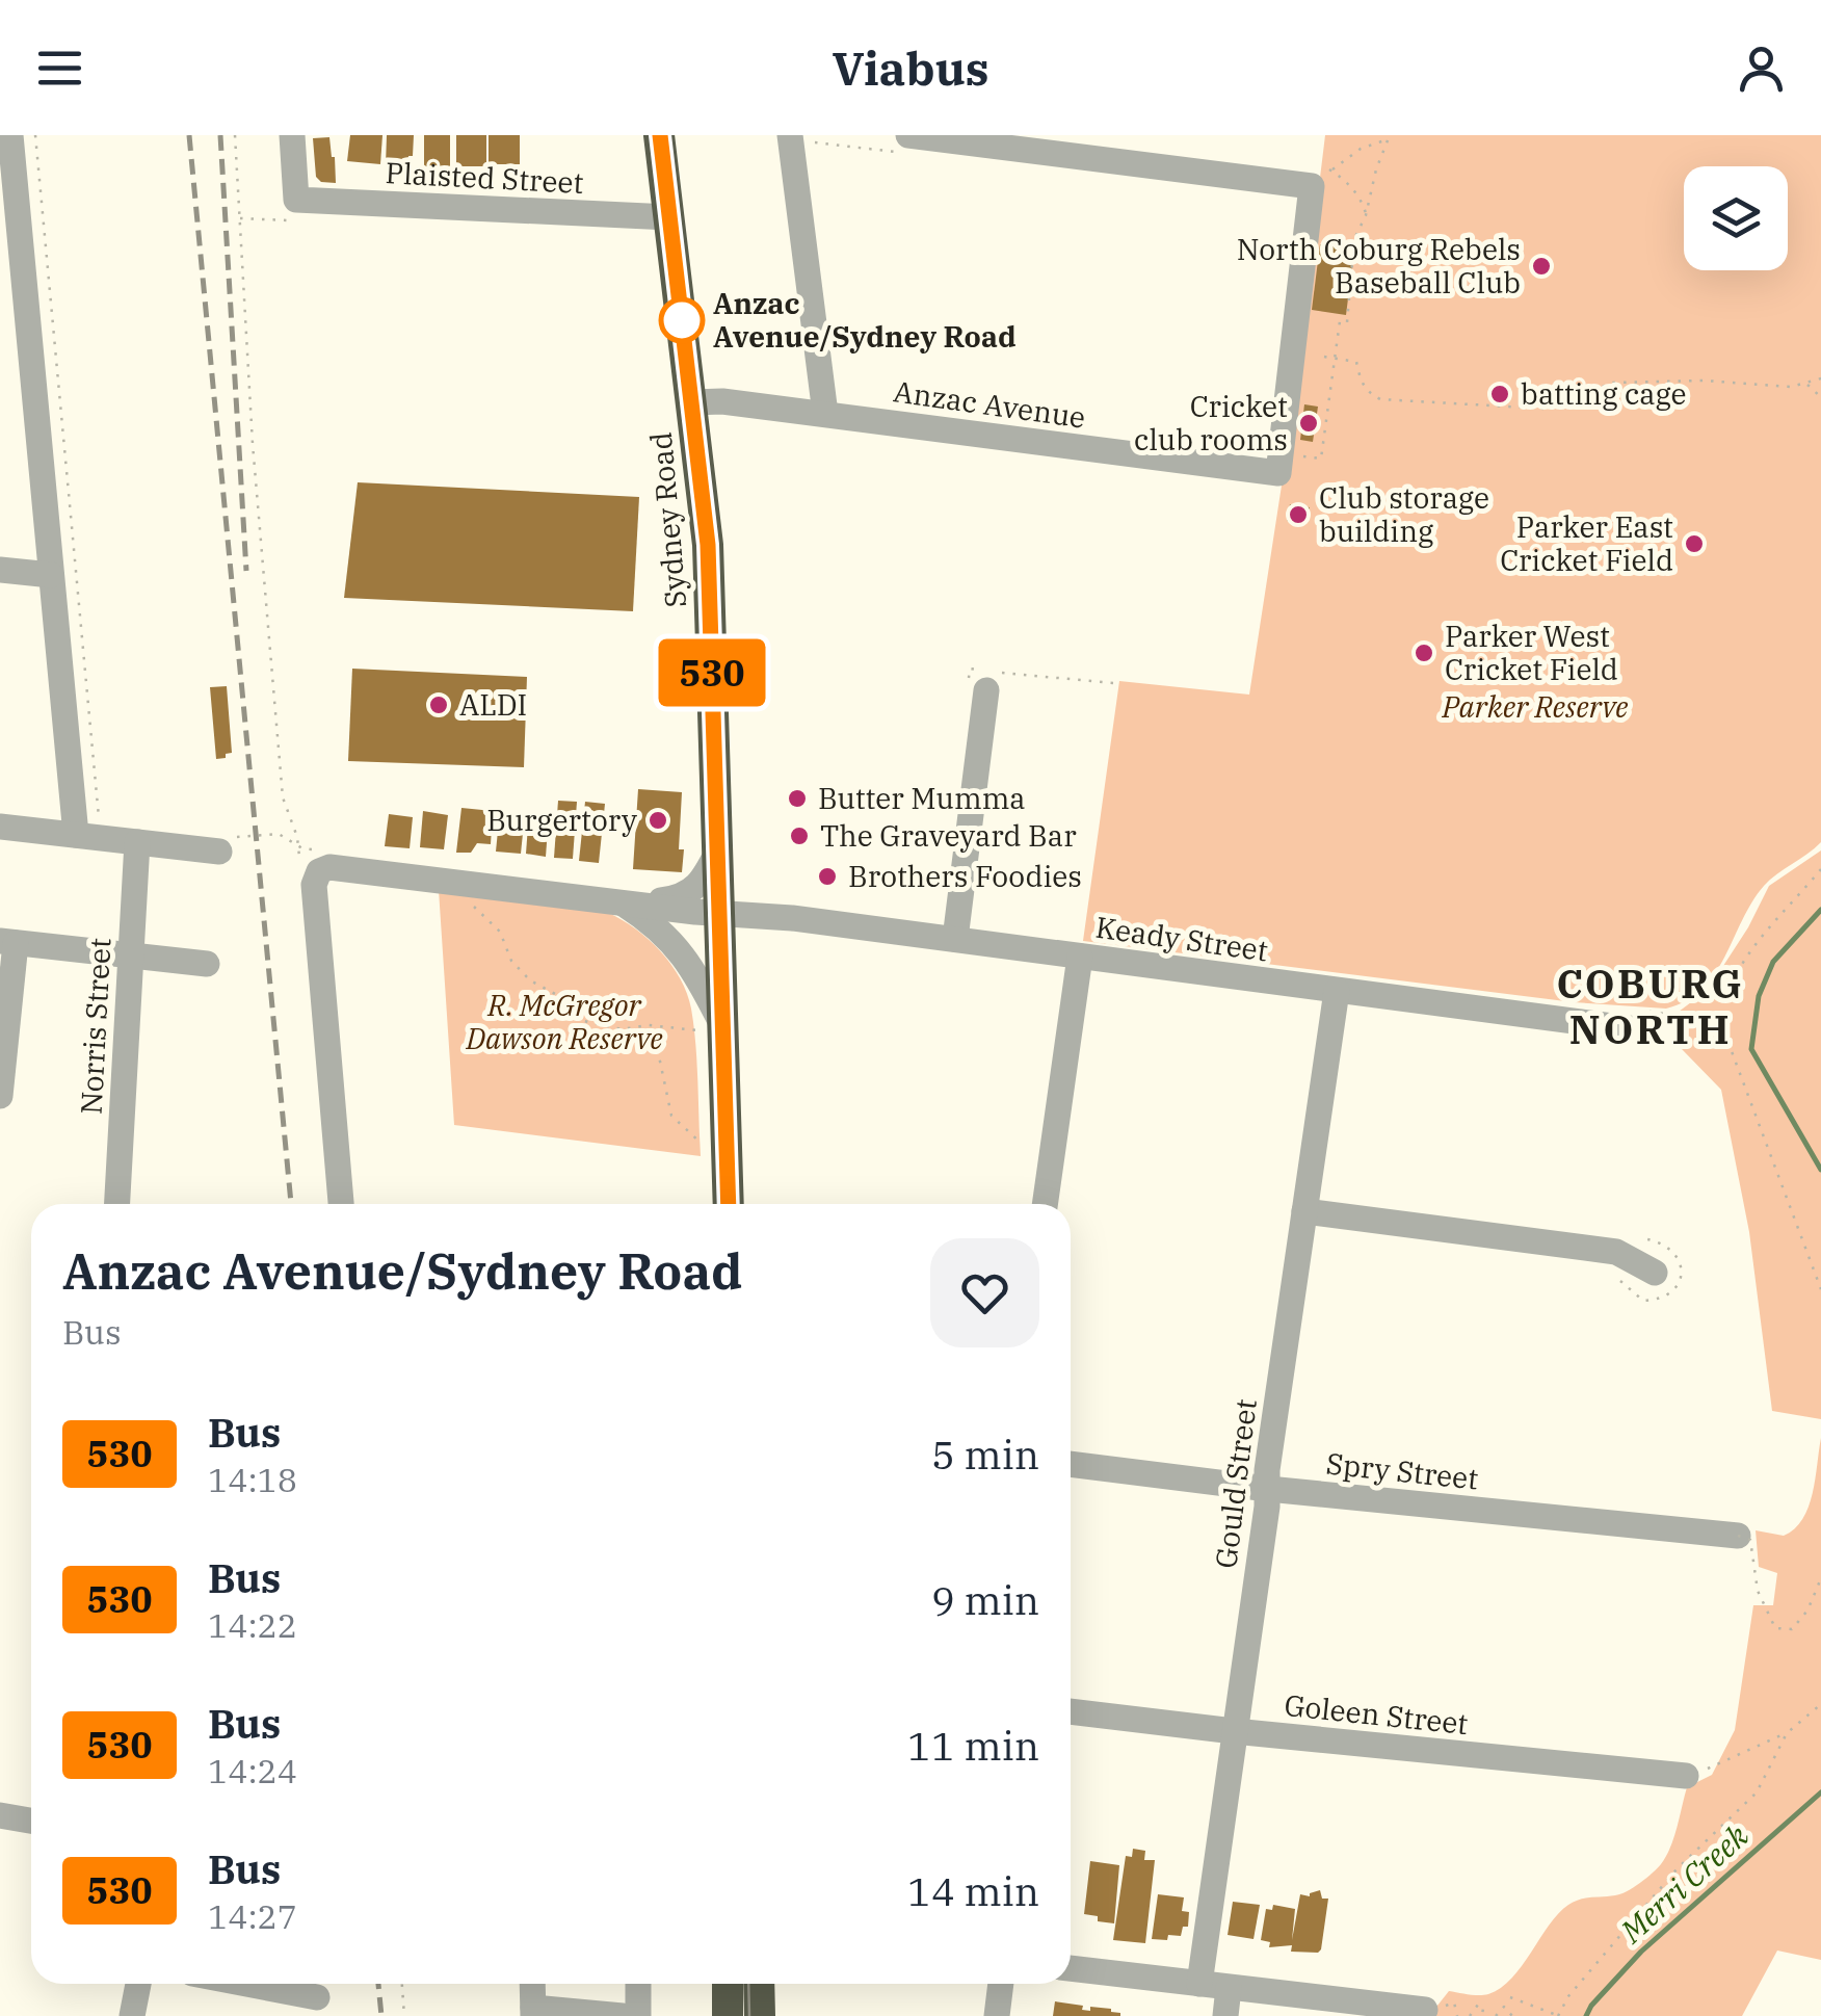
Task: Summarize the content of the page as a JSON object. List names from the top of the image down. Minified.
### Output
{"streets":{"highway":["Sydney Road"],"street":["Plaisted Street","Anzac Avenue","Keady Street","Norris Street","Spry Street","Gould Street","Goleen Street"]},"crossings":[["Plaisted Street","Sydney Road"],["Anzac Avenue","Sydney Road"],["Sydney Road","Keady Street"],["Keady Street","Gould Street"],["Spry Street","Gould Street"],["Gould Street","Goleen Street"]],"districts":["COBURG NORTH"],"water":["Merri Creek"],"parks":["Parker Reserve","R. McGregor Dawson Reserve"],"places":["North Coburg Rebels Baseball Club","Anzac Avenue/Sydney Road","batting cage","Cricket club rooms","Club storage building","Parker East Cricket Field","Parker West Cricket Field","ALDI","Butter Mumma","Burgertory","The Graveyard Bar","Brothers Foodies"],"lines":["bus line 530"],"page":{"header":"Viabus","on_map":"530","heading":["Anzac Avenue/Sydney Road","Bus"],"list":[{"mark":"530","name":"Bus","note":"14:18","value":"5 min"},{"mark":"530","name":"Bus","note":"14:22","value":"9 min"},{"mark":"530","name":"Bus","note":"14:24","value":"11 min"},{"mark":"530","name":"Bus","note":"14:27","value":"14 min"}]}}
